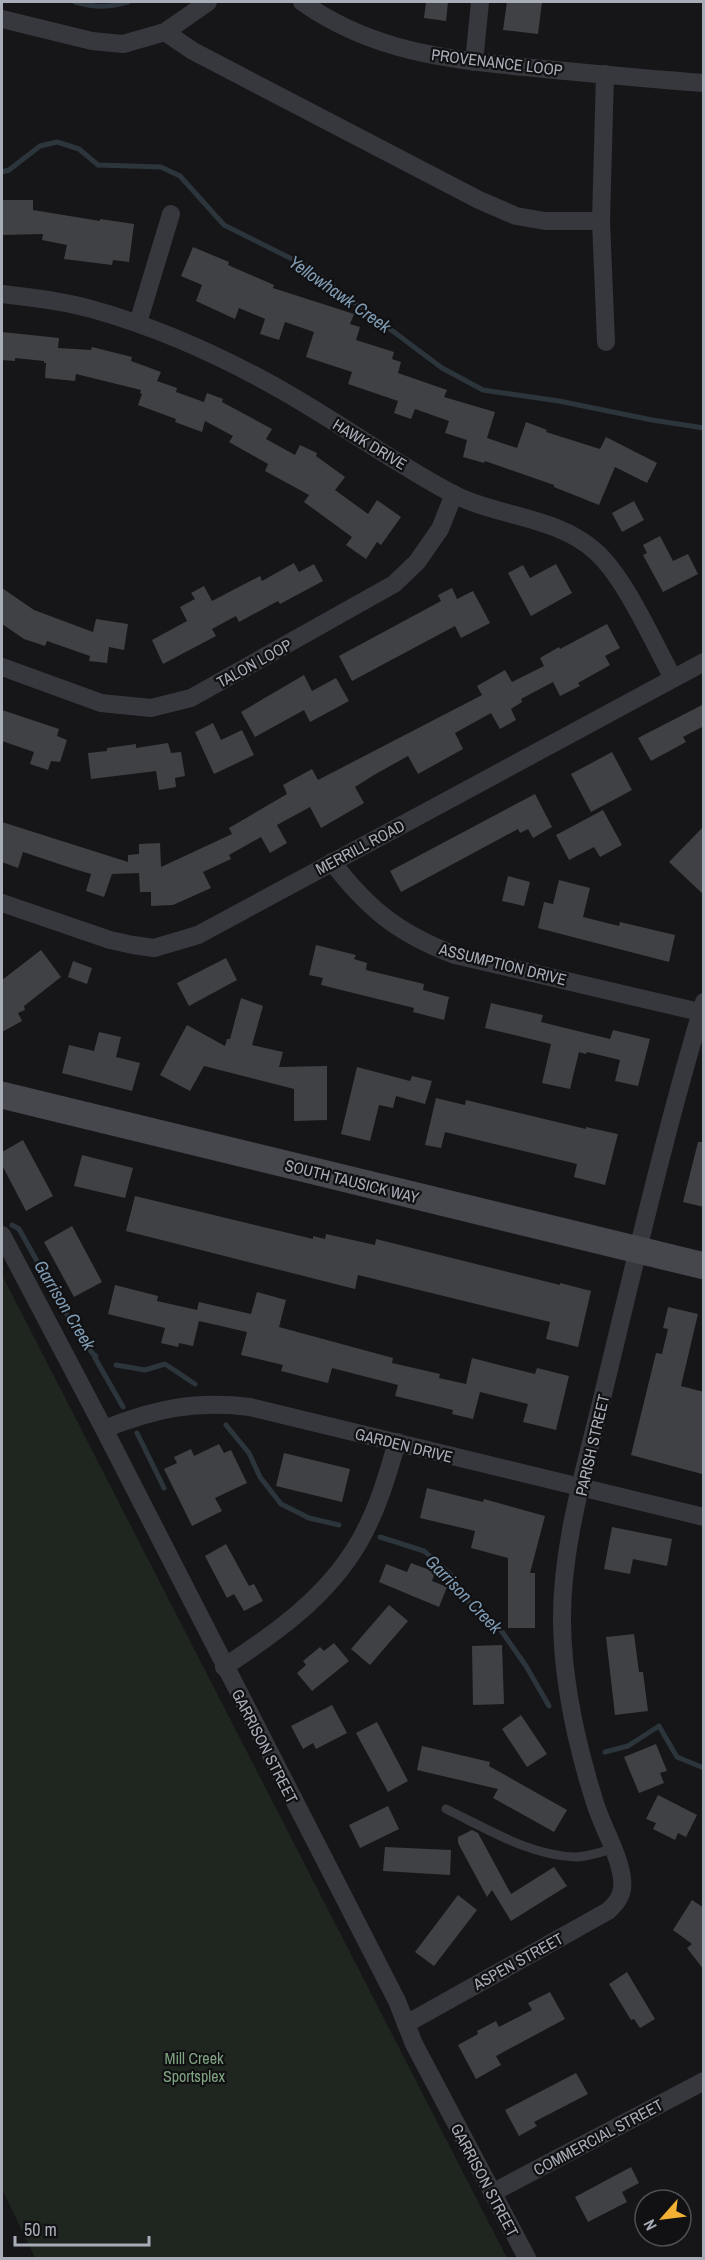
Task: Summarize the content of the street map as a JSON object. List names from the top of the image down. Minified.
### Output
{"streets":{"main road":["SOUTH TAUSICK WAY"],"street":["PROVENANCE LOOP","HAWK DRIVE","TALON LOOP","MERRILL ROAD","ASSUMPTION DRIVE","GARDEN DRIVE","PARISH STREET","GARRISON STREET","ASPEN STREET","COMMERCIAL STREET"]},"crossings":[["HAWK DRIVE","TALON LOOP"],["HAWK DRIVE","MERRILL ROAD"],["MERRILL ROAD","ASSUMPTION DRIVE"],["ASSUMPTION DRIVE","PARISH STREET"],["SOUTH TAUSICK WAY","PARISH STREET"],["GARDEN DRIVE","PARISH STREET"],["GARDEN DRIVE","GARRISON STREET"],["PARISH STREET","ASPEN STREET"],["GARRISON STREET","ASPEN STREET"],["GARRISON STREET","COMMERCIAL STREET"]],"water":["Yellowhawk Creek","Garrison Creek"],"parks":["Mill Creek Sportsplex"],"scale_bar":"50 m","north":"bottom left"}
